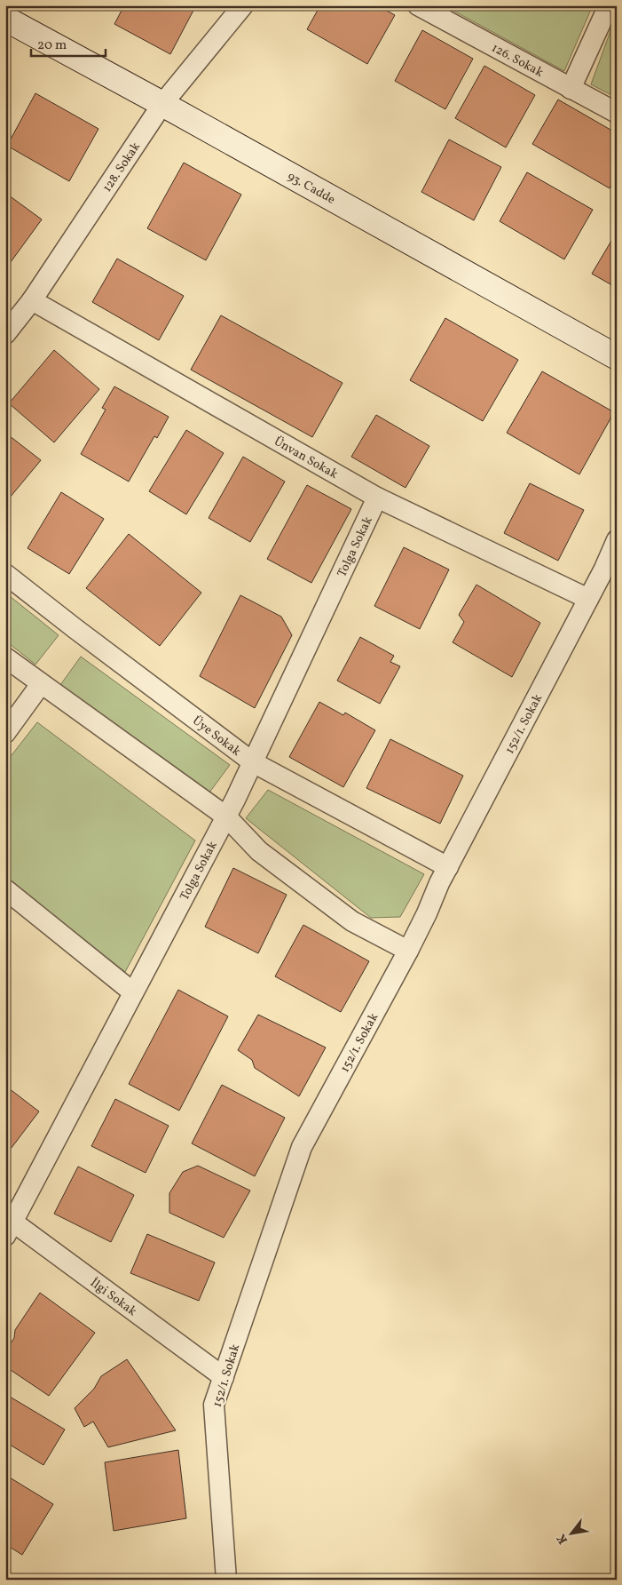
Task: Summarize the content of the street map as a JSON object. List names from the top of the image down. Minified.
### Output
{"streets":{"main road":["93. Cadde"],"street":["126. Sokak","128. Sokak","Ünvan Sokak","Tolga Sokak","152/1. Sokak","Üye Sokak","İlgi Sokak"]},"crossings":[["128. Sokak","93. Cadde"],["128. Sokak","Ünvan Sokak"],["Ünvan Sokak","Tolga Sokak"],["Ünvan Sokak","152/1. Sokak"],["Tolga Sokak","Üye Sokak"],["Tolga Sokak","İlgi Sokak"],["152/1. Sokak","Üye Sokak"],["152/1. Sokak","İlgi Sokak"]],"scale_bar":"20 m","north":"bottom left"}
